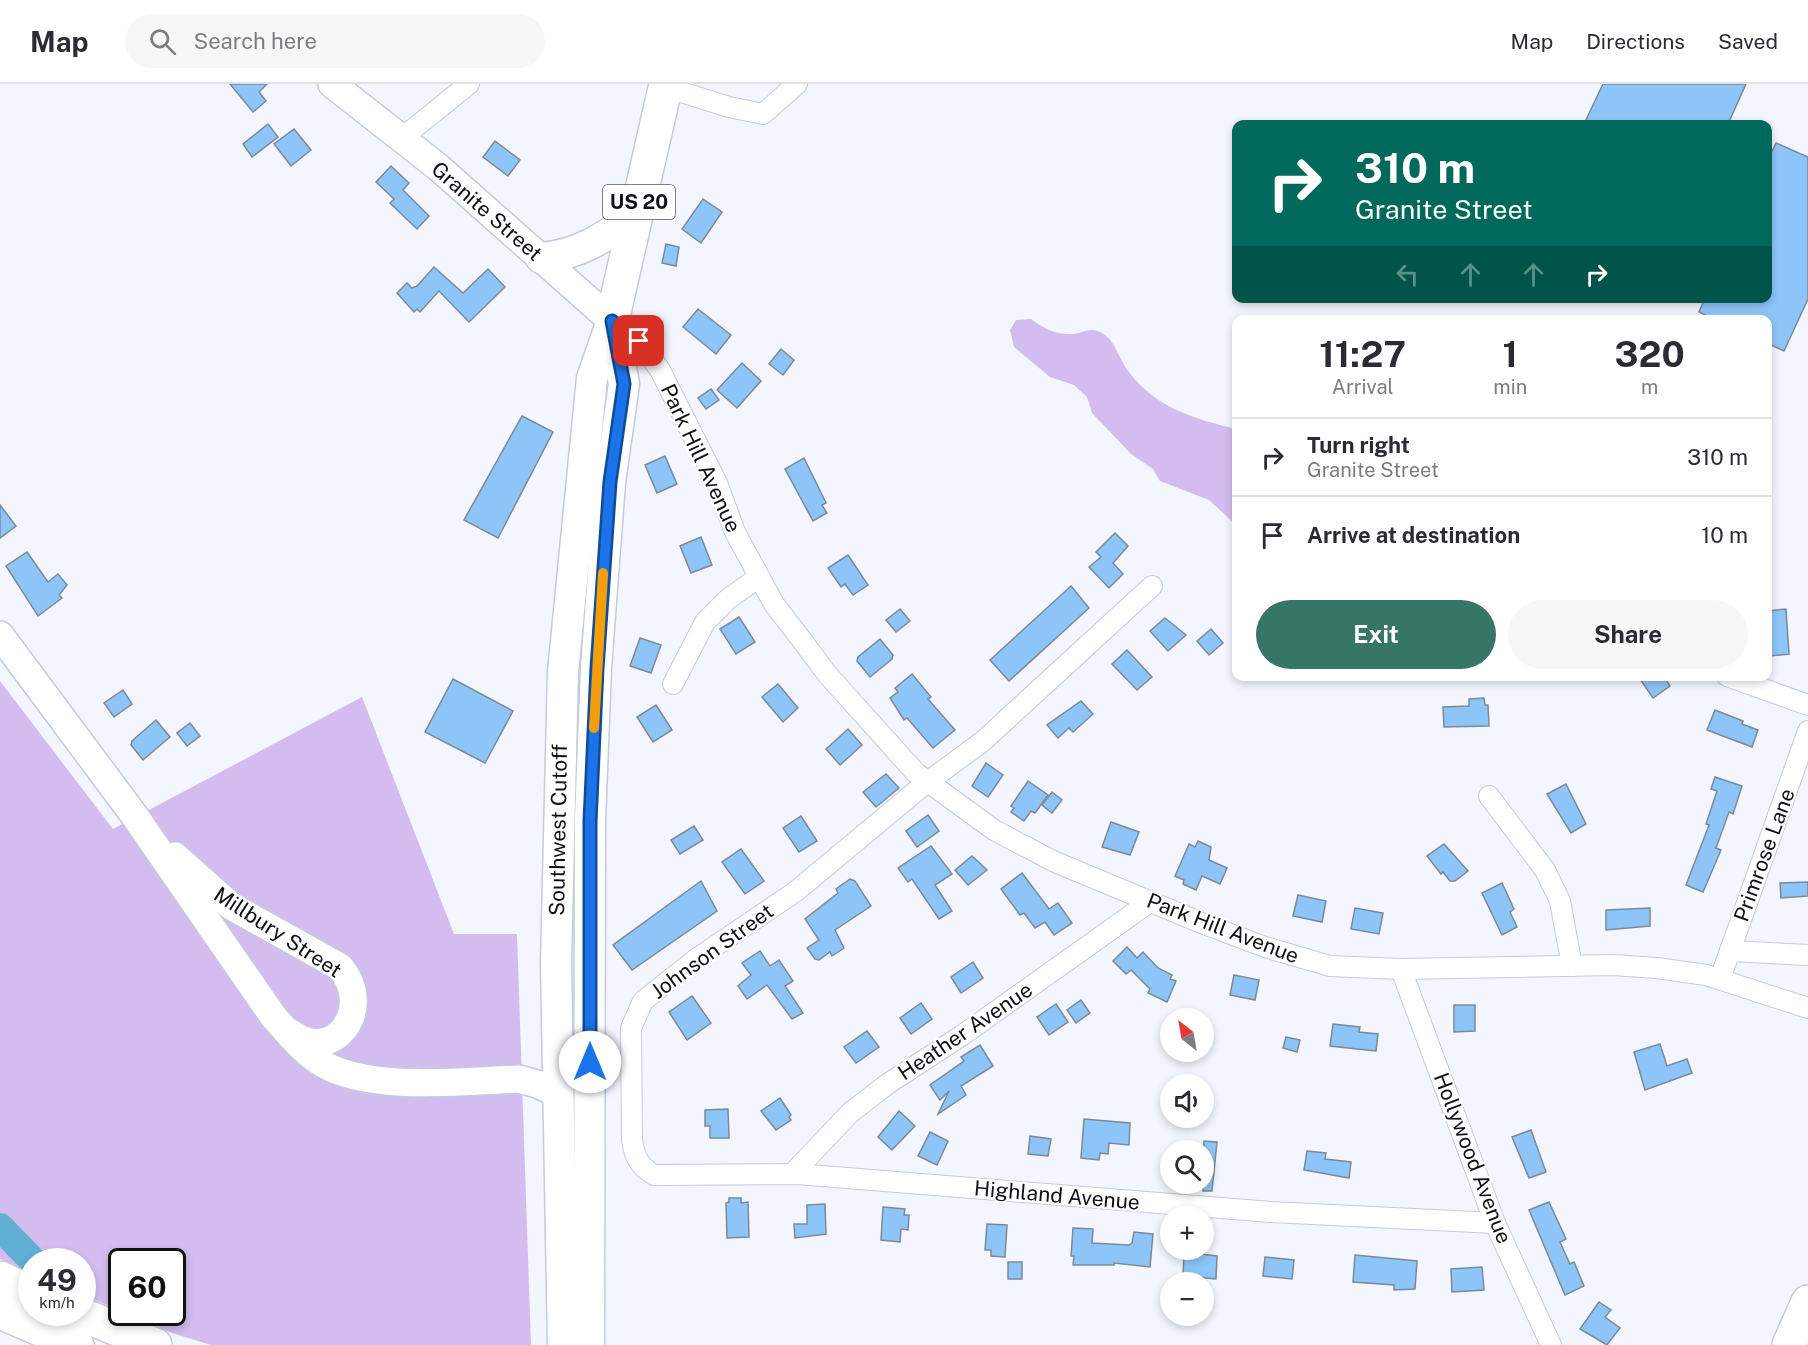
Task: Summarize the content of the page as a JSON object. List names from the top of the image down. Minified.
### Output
{"streets":{"highway":["US 20","Southwest Cutoff"],"main road":["Granite Street","Millbury Street"],"street":["Park Hill Avenue","Primrose Lane","Johnson Street","Heather Avenue","Hollywood Avenue","Highland Avenue"]},"crossings":[["Granite Street","Park Hill Avenue"],["Granite Street","Southwest Cutoff"],["Park Hill Avenue","Primrose Lane"],["Park Hill Avenue","Johnson Street"],["Park Hill Avenue","Heather Avenue"],["Park Hill Avenue","Hollywood Avenue"],["Southwest Cutoff","Millbury Street"],["Johnson Street","Highland Avenue"],["Heather Avenue","Highland Avenue"],["Hollywood Avenue","Highland Avenue"]],"north":"top left","page":{"header":"Map","search":"Search here","nav":["Map","Directions","Saved"],"turn":["310 m","Granite Street"],"eta":["11:27","Arrival","1","min","320","m"],"list":[{"name":"Turn right","note":"Granite Street","value":"310 m"},{"name":"Arrive at destination","value":"10 m"}],"buttons":["Exit","Share"],"map_buttons":["+","−"],"speed":"49 km/h","limit":"60"}}
